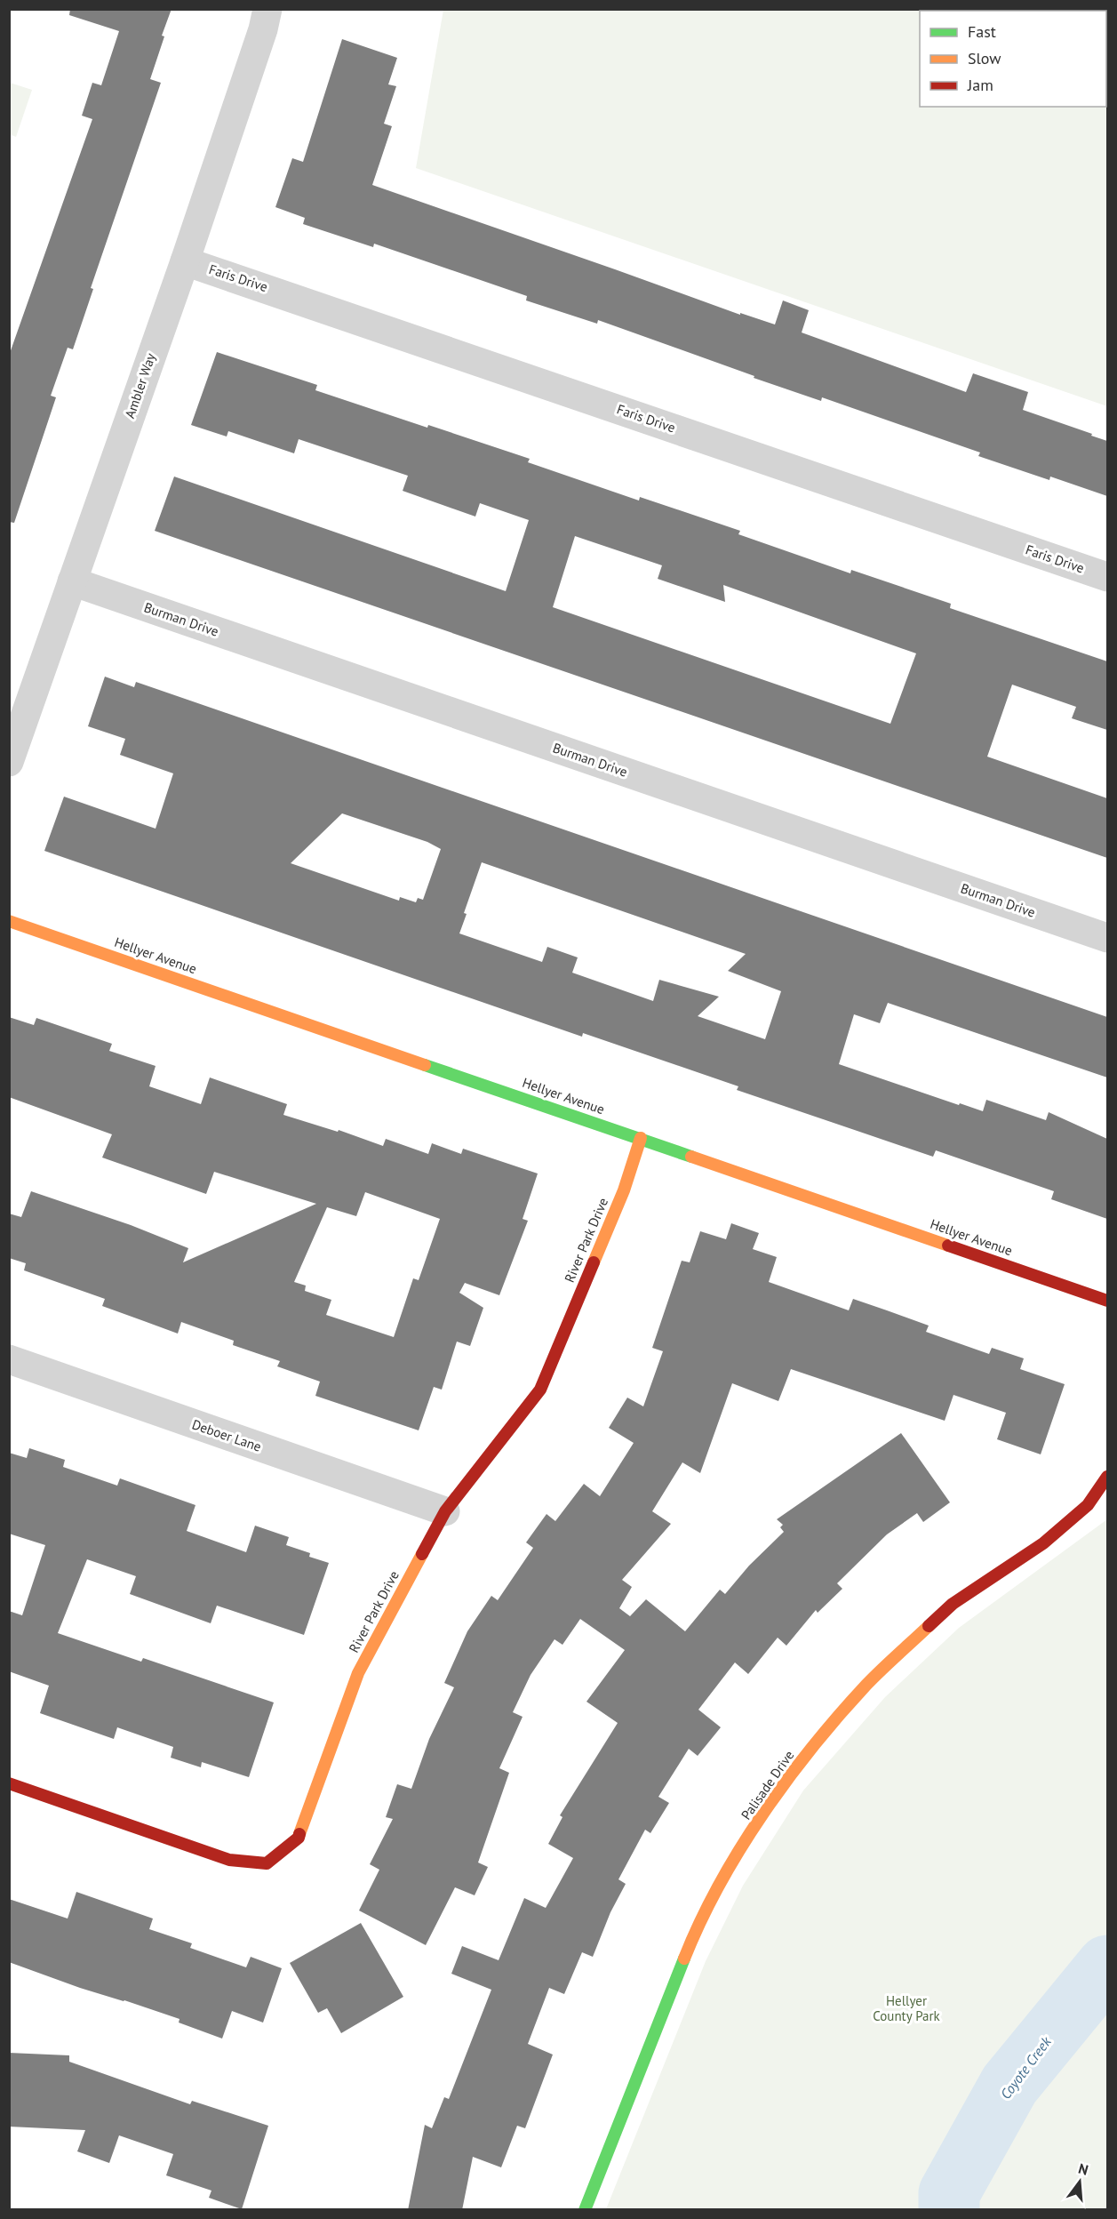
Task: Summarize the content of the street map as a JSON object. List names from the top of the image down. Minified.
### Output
{"streets":{"street":["Faris Drive","Ambler Way","Burman Drive","Hellyer Avenue","River Park Drive","Deboer Lane","Palisade Drive"]},"crossings":[["Faris Drive","Ambler Way"],["Ambler Way","Burman Drive"],["Hellyer Avenue","River Park Drive"],["River Park Drive","Deboer Lane"]],"water":["Coyote Creek"],"parks":["Hellyer County Park"],"legend":["Fast","Slow","Jam"],"north":"top"}
